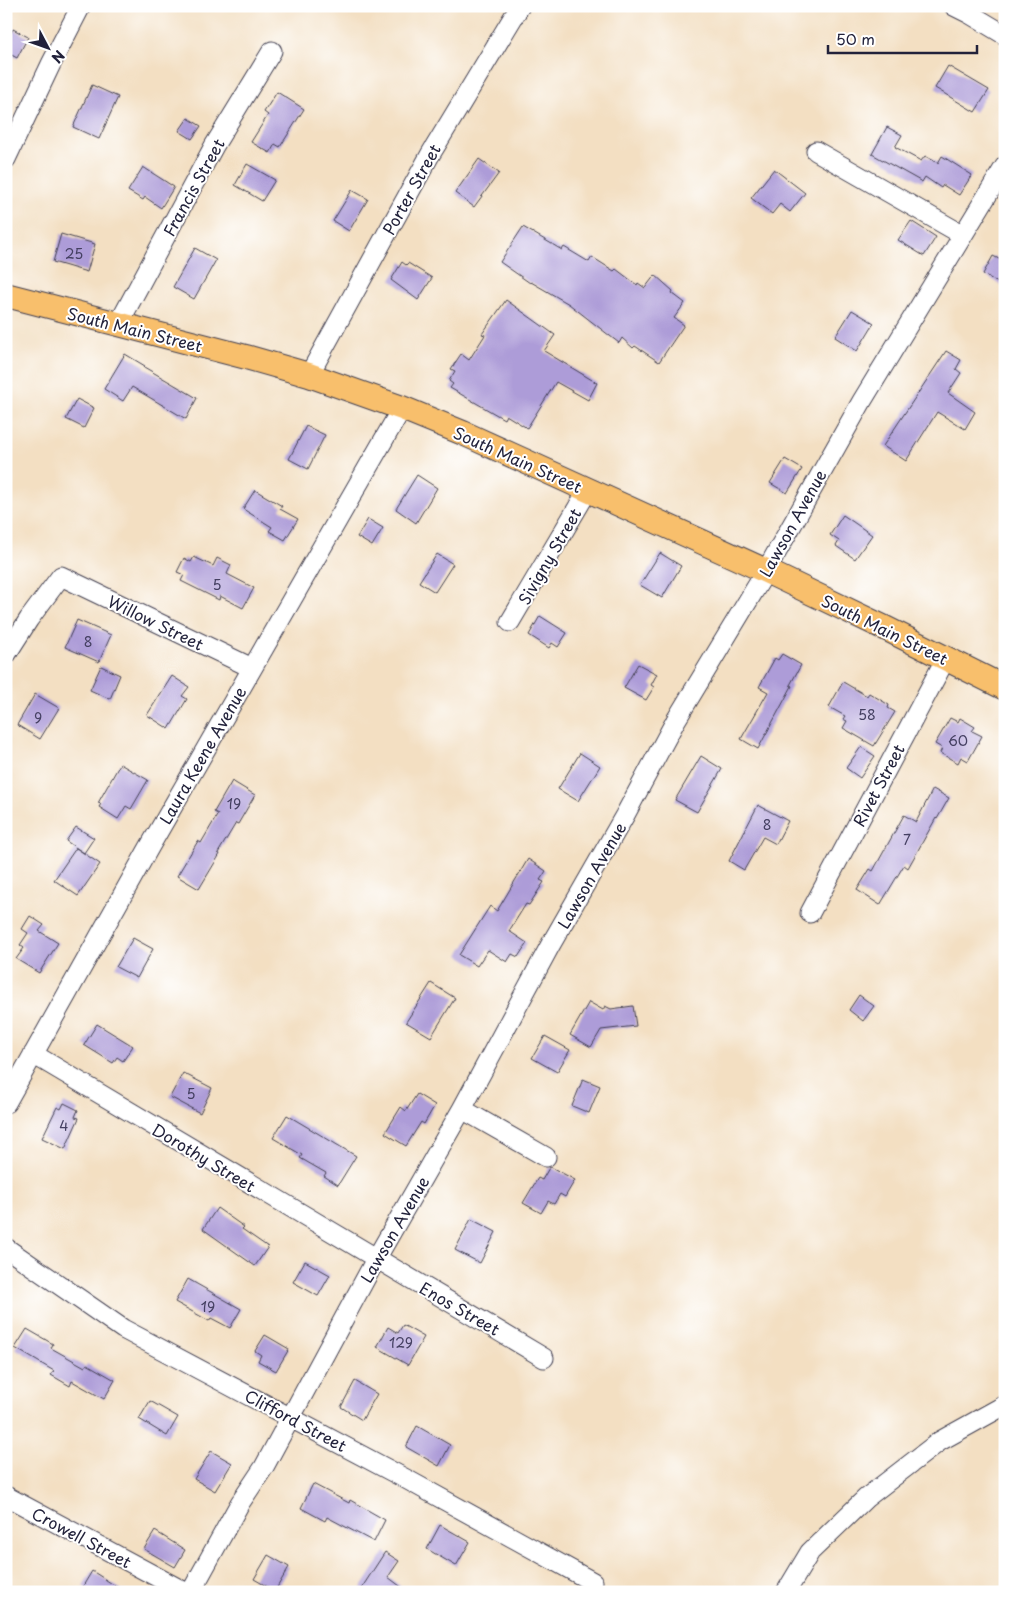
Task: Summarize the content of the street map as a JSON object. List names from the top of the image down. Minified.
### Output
{"streets":{"main road":["South Main Street"],"street":["Francis Street","Porter Street","Lawson Avenue","Sivigny Street","Willow Street","Laura Keene Avenue","Rivet Street","Dorothy Street","Enos Street","Clifford Street","Crowell Street"]},"crossings":[["Francis Street","South Main Street"],["Porter Street","South Main Street"],["South Main Street","Lawson Avenue"],["South Main Street","Sivigny Street"],["South Main Street","Laura Keene Avenue"],["South Main Street","Rivet Street"],["Lawson Avenue","Dorothy Street"],["Lawson Avenue","Enos Street"],["Lawson Avenue","Clifford Street"],["Willow Street","Laura Keene Avenue"],["Laura Keene Avenue","Dorothy Street"],["Dorothy Street","Enos Street"]],"house_numbers":["25","5","8","58","9","60","19","8","7","5","4","19","129"],"scale_bar":"50 m","north":"bottom right"}
